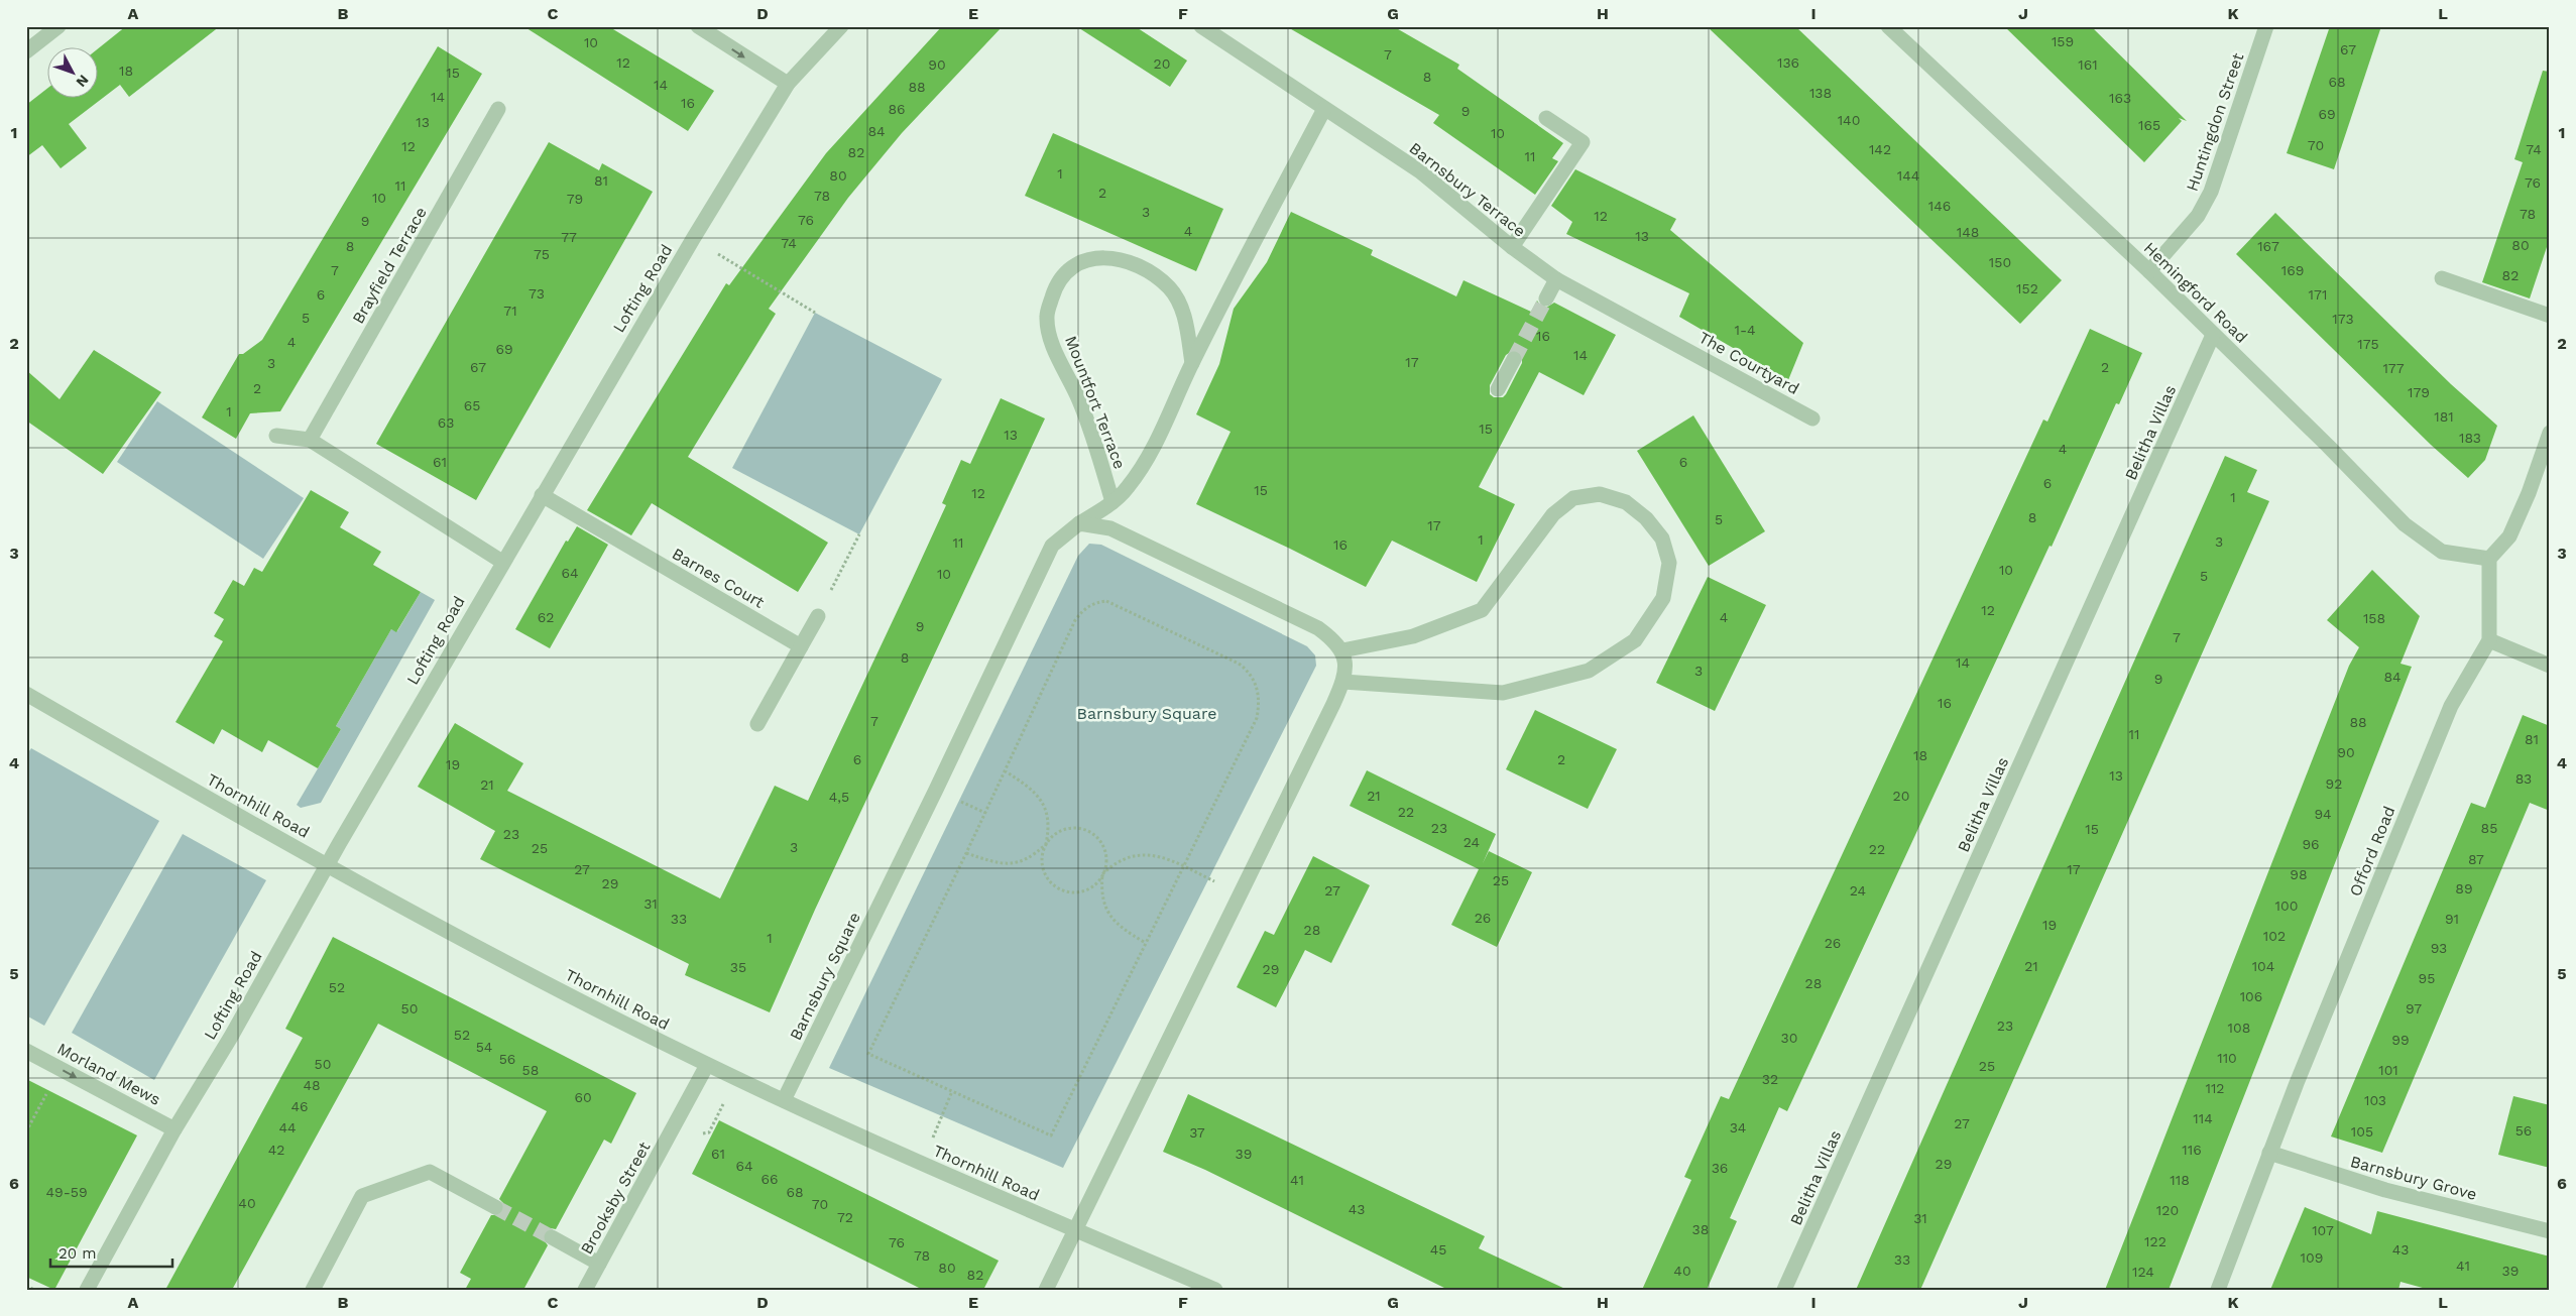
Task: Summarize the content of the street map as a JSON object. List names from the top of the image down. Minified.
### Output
{"streets":{"street":["Huntingdon Street","Barnsbury Terrace","Brayfield Terrace","Lofting Road","Hemingford Road","The Courtyard","Mountfort Terrace","Belitha Villas","Barnes Court","Thornhill Road","Offord Road","Barnsbury Square","Morland Mews","Barnsbury Grove","Brooksby Street"]},"crossings":[["Huntingdon Street","Hemingford Road"],["Barnsbury Terrace","The Courtyard"],["Barnsbury Terrace","Mountfort Terrace"],["Lofting Road","Barnes Court"],["Lofting Road","Thornhill Road"],["Lofting Road","Morland Mews"],["Hemingford Road","Belitha Villas"],["Mountfort Terrace","Barnsbury Square"],["Thornhill Road","Barnsbury Square"],["Thornhill Road","Brooksby Street"],["Offord Road","Barnsbury Grove"]],"one_way":["Morland Mews"],"parks":["Barnsbury Square"],"house_numbers":["159","10","67","7","12","136","20","90","161","18","15","8","68","14","88","138","14","163","16","86","9","69","140","13","165","84","10","70","12","142","74","82","11","1","80","144","81","76","11","2","78","10","79","146","3","78","12","76","9","4","148","13","77","74","80","8","167","75","150","7","169","82","152","73","6","171","71","5","173","1-4","16","4","175","69","14","17","3","67","2","177","2","179","65","1","181","63","15","13","183","4","61","6","6","15","12","1","8","5","17","1","3","11","16","10","64","10","5","12","62","4","158","9","7","8","14","3","84","9","16","7","88","11","81","90","18","6","2","19","13","83","92","21","21","20","4,5","22","94","23","85","15","23","24","96","3","25","22","87","27","17","98","25","29","89","27","24","31","100","26","33","91","19","28","102","1","26","93","21","104","35","29","95","28","52","106","50","97","23","108","52","30","99","54","110","56","50","25","58","101","32","48","112","60","103","46","114","27","44","34","56","105","37","42","116","61","39","29","64","36","66","41","118","49-59","68","40","70","43","120","72","31","38","107","122","76","45","43","78","109","33","41","80","40","39","124","82"],"scale_bar":"20 m","north":"bottom right","grid":{"columns":["A","B","C","D","E","F","G","H","I","J","K","L"],"rows":["1","2","3","4","5","6"]}}
